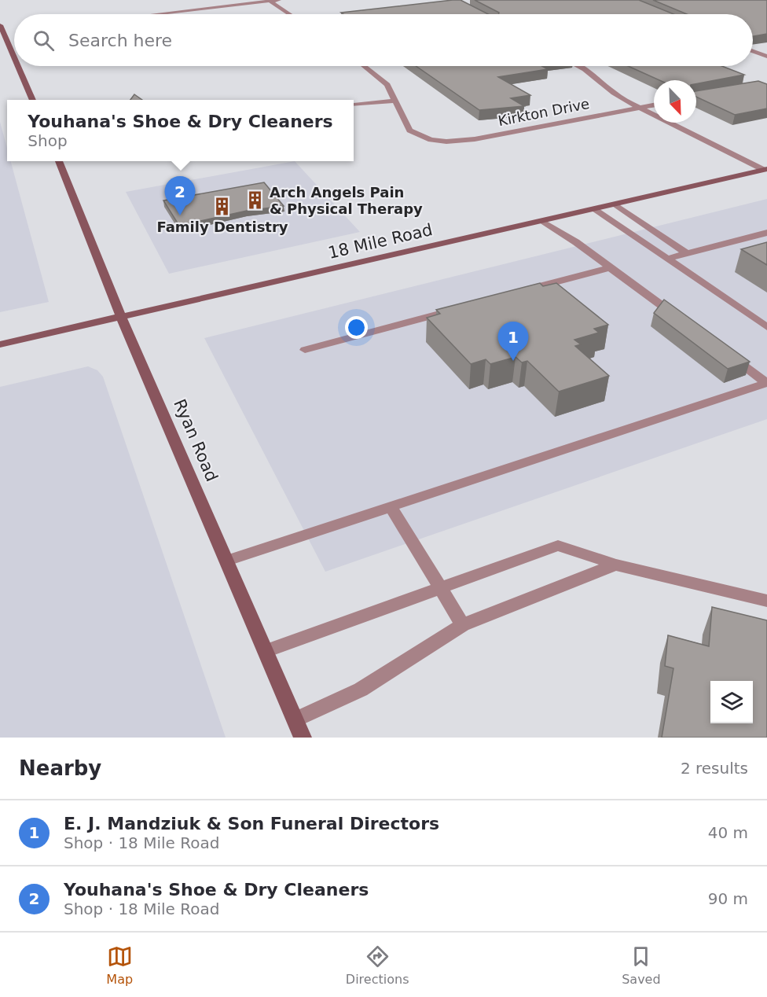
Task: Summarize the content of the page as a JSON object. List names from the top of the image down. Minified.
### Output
{"streets":{"main road":["18 Mile Road","Ryan Road"],"street":["Kirkton Drive"]},"crossings":[["18 Mile Road","Ryan Road"]],"places":{"building":["Arch Angels Pain & Physical Therapy","Family Dentistry"]},"north":"bottom right","page":{"search":"Search here","popup":["Youhana's Shoe & Dry Cleaners","Shop"],"pins":["2","1"],"heading":["Nearby","2 results"],"list":[{"mark":"1","name":"E. J. Mandziuk & Son Funeral Directors","note":"Shop · 18 Mile Road","value":"40 m"},{"mark":"2","name":"Youhana's Shoe & Dry Cleaners","note":"Shop · 18 Mile Road","value":"90 m"}],"nav":["Map","Directions","Saved"]}}
